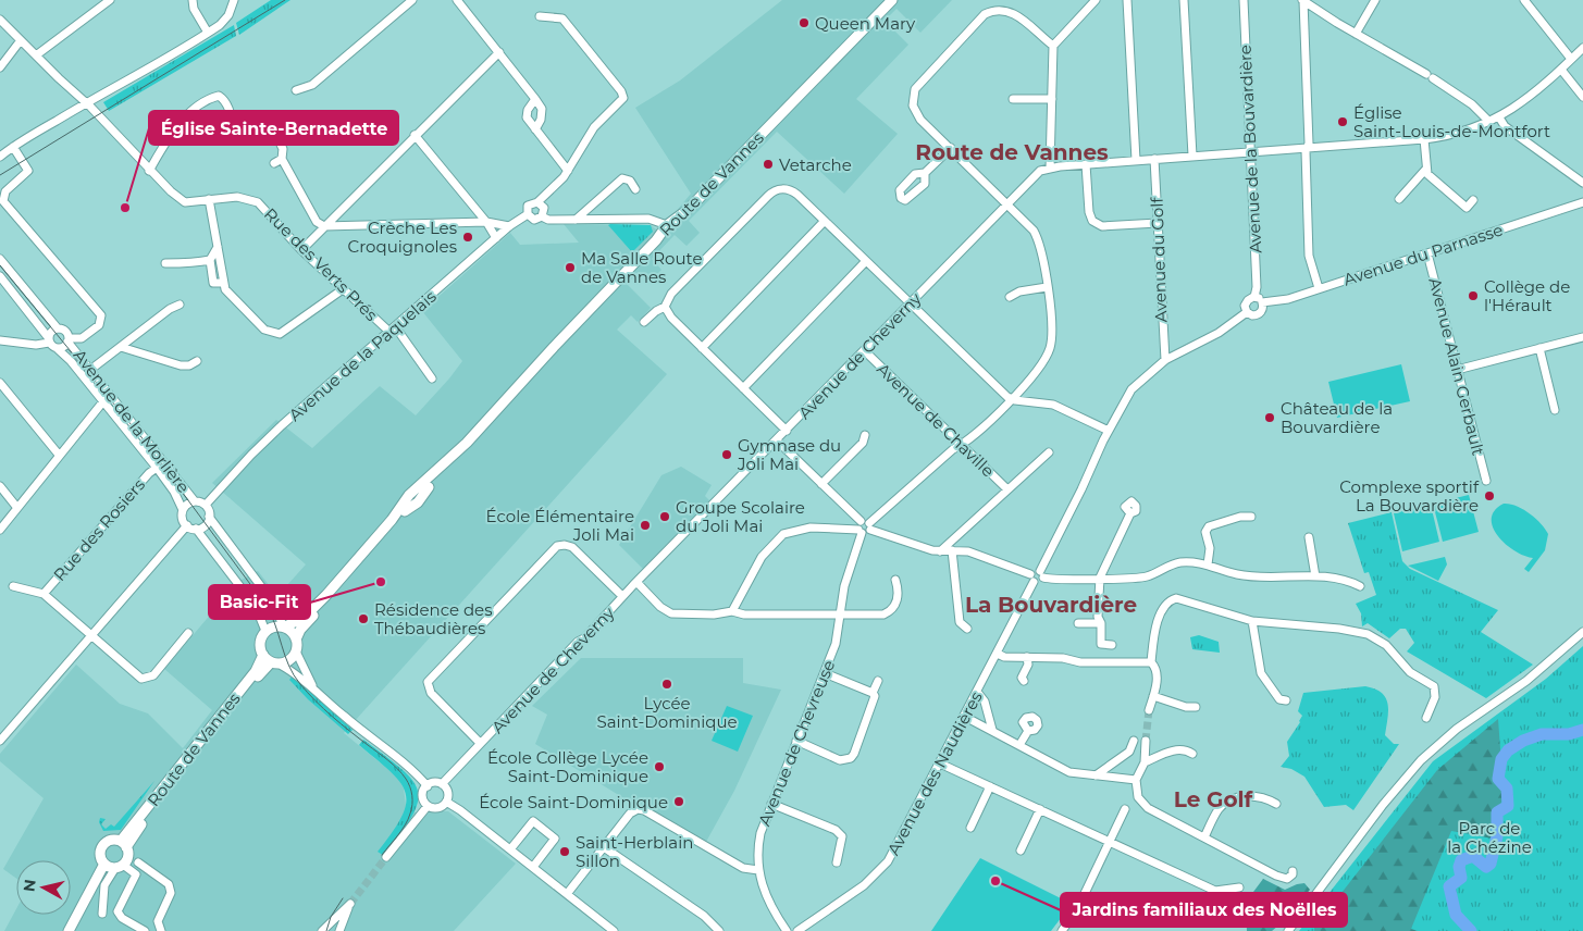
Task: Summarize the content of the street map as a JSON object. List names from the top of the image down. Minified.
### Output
{"streets":{"main road":["Route de Vannes"],"street":["Avenue de la Bouvardière","Avenue du Parnasse","Avenue du Golf","Rue des Verts Prés","Avenue de la Paquelais","Avenue de Cheverny","Avenue Alain Gerbault","Avenue de Chaville","Avenue de la Morlière","Rue des Rosiers","Avenue de Chevreuse","Avenue des Naudières"]},"crossings":[["Avenue de la Bouvardière","Avenue du Parnasse"],["Avenue de la Bouvardière","Avenue de Cheverny"],["Avenue du Parnasse","Avenue Alain Gerbault"],["Avenue du Golf","Avenue de Cheverny"],["Rue des Verts Prés","Avenue de la Paquelais"],["Avenue de la Paquelais","Avenue de la Morlière"],["Avenue de Cheverny","Avenue de Chaville"],["Avenue de la Morlière","Rue des Rosiers"]],"districts":["Route de Vannes","La Bouvardière","Le Golf"],"parks":["Parc de la Chézine"],"places":["Queen Mary","Église Saint-Louis-de-Montfort","Vetarche","Église Sainte-Bernadette","Crèche Les Croquignoles","Ma Salle Route de Vannes","Collège de l'Hérault","Château de la Bouvardière","Gymnase du Joli Mai","Complexe sportif La Bouvardière","Groupe Scolaire du Joli Mai","École Élémentaire Joli Mai","Basic-Fit","Résidence des Thébaudières","Lycée Saint-Dominique","École Collège Lycée Saint-Dominique","École Saint-Dominique","Saint-Herblain Sillon","Jardins familiaux des Noëlles"],"north":"left"}
